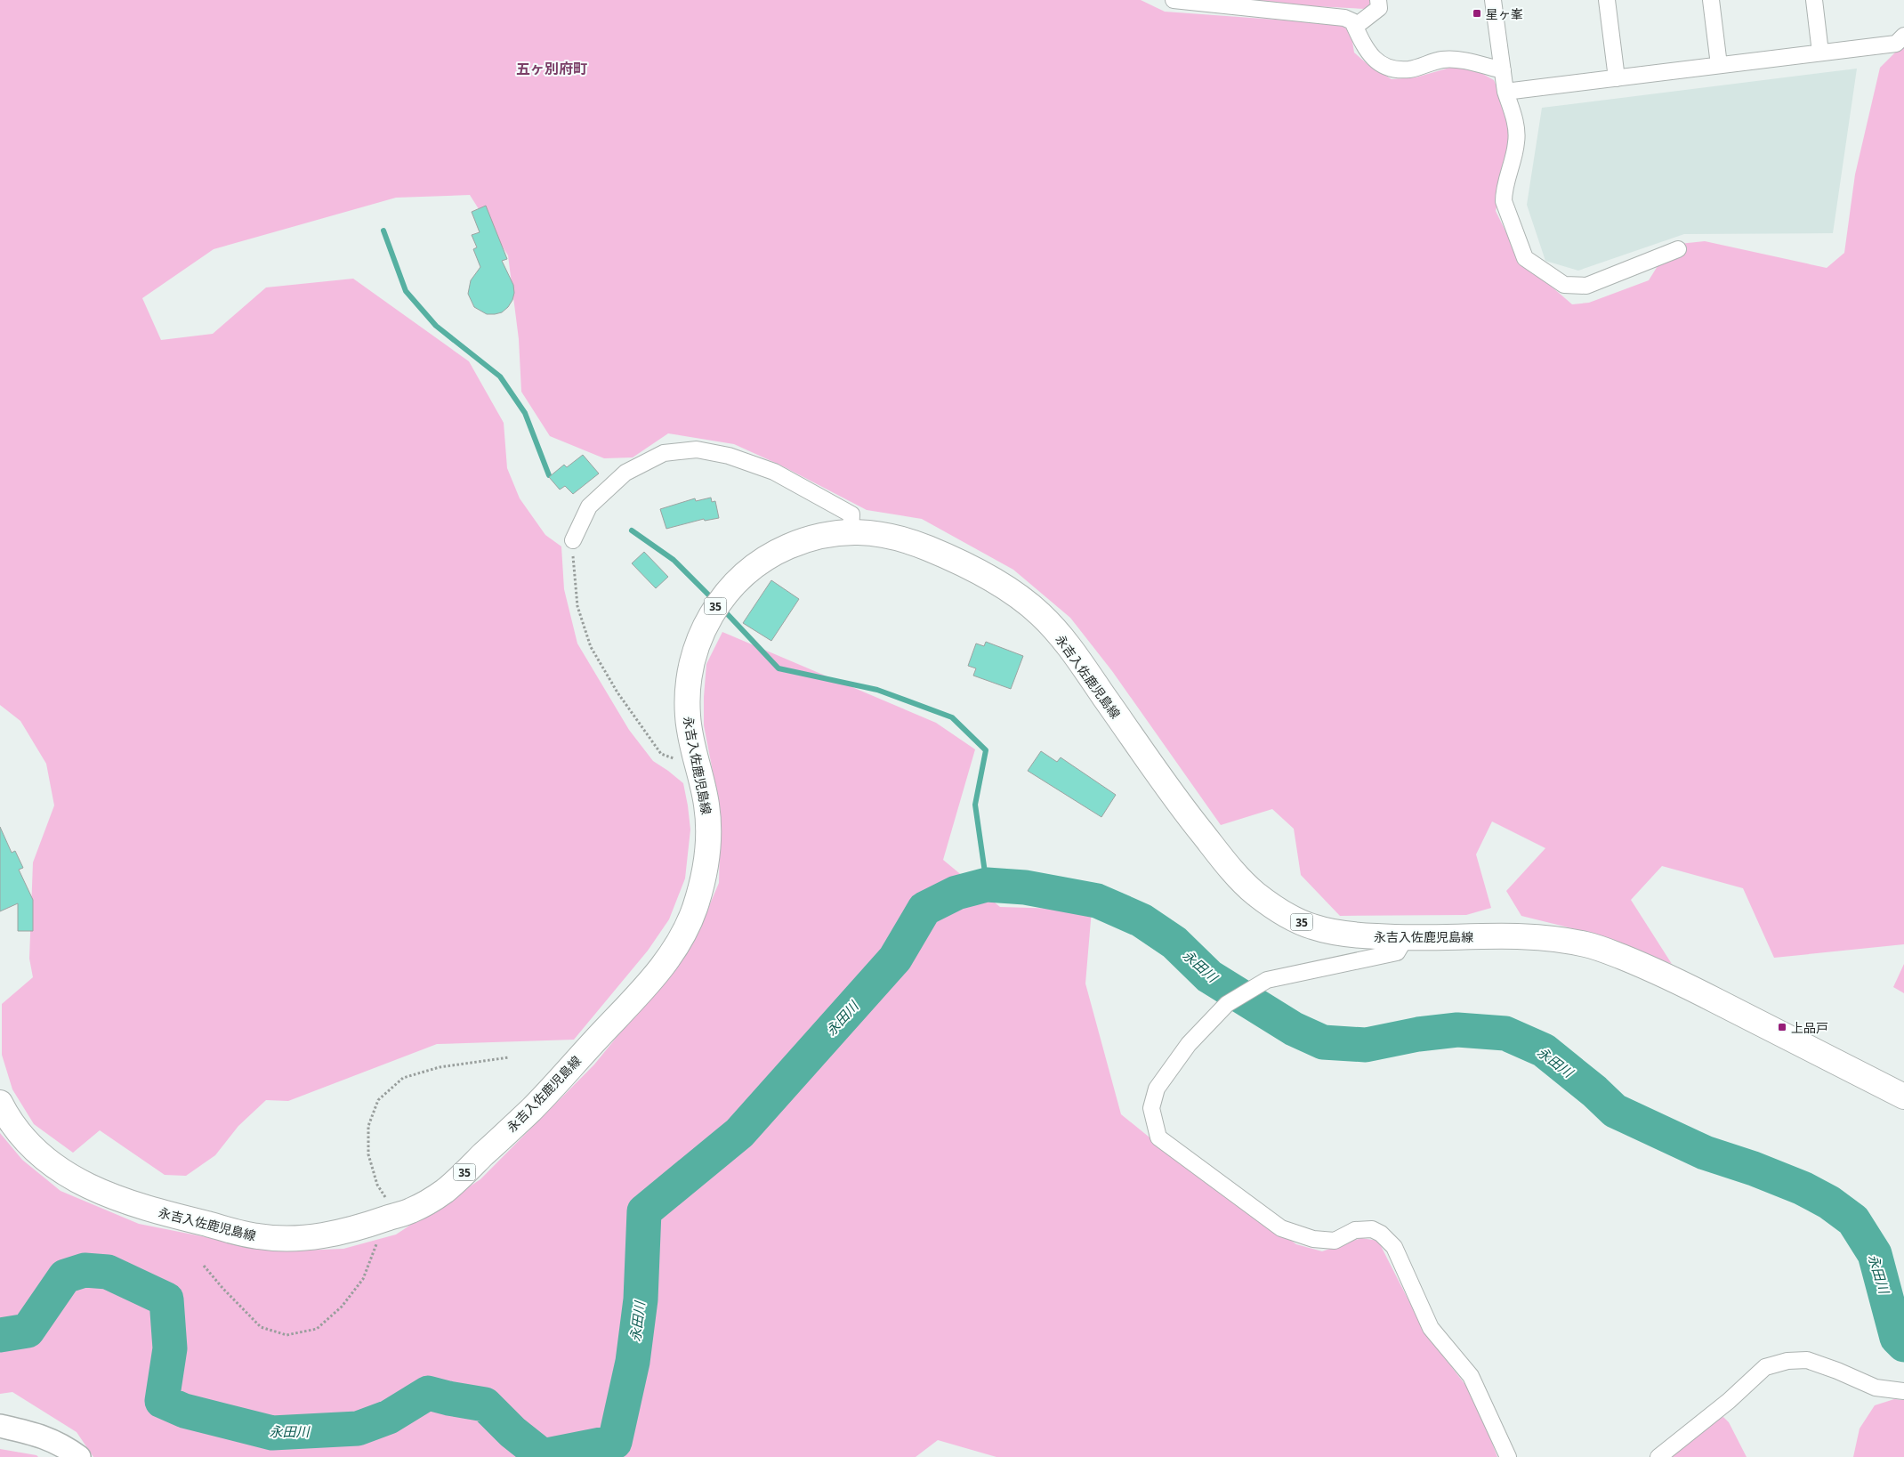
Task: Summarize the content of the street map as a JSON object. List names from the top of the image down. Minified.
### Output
{"streets":{"main road":["35","永吉入佐鹿児島線"]},"districts":["五ヶ別府町"],"water":["永田川"],"places":{"transit":["星ヶ峯","上品戸"]}}
